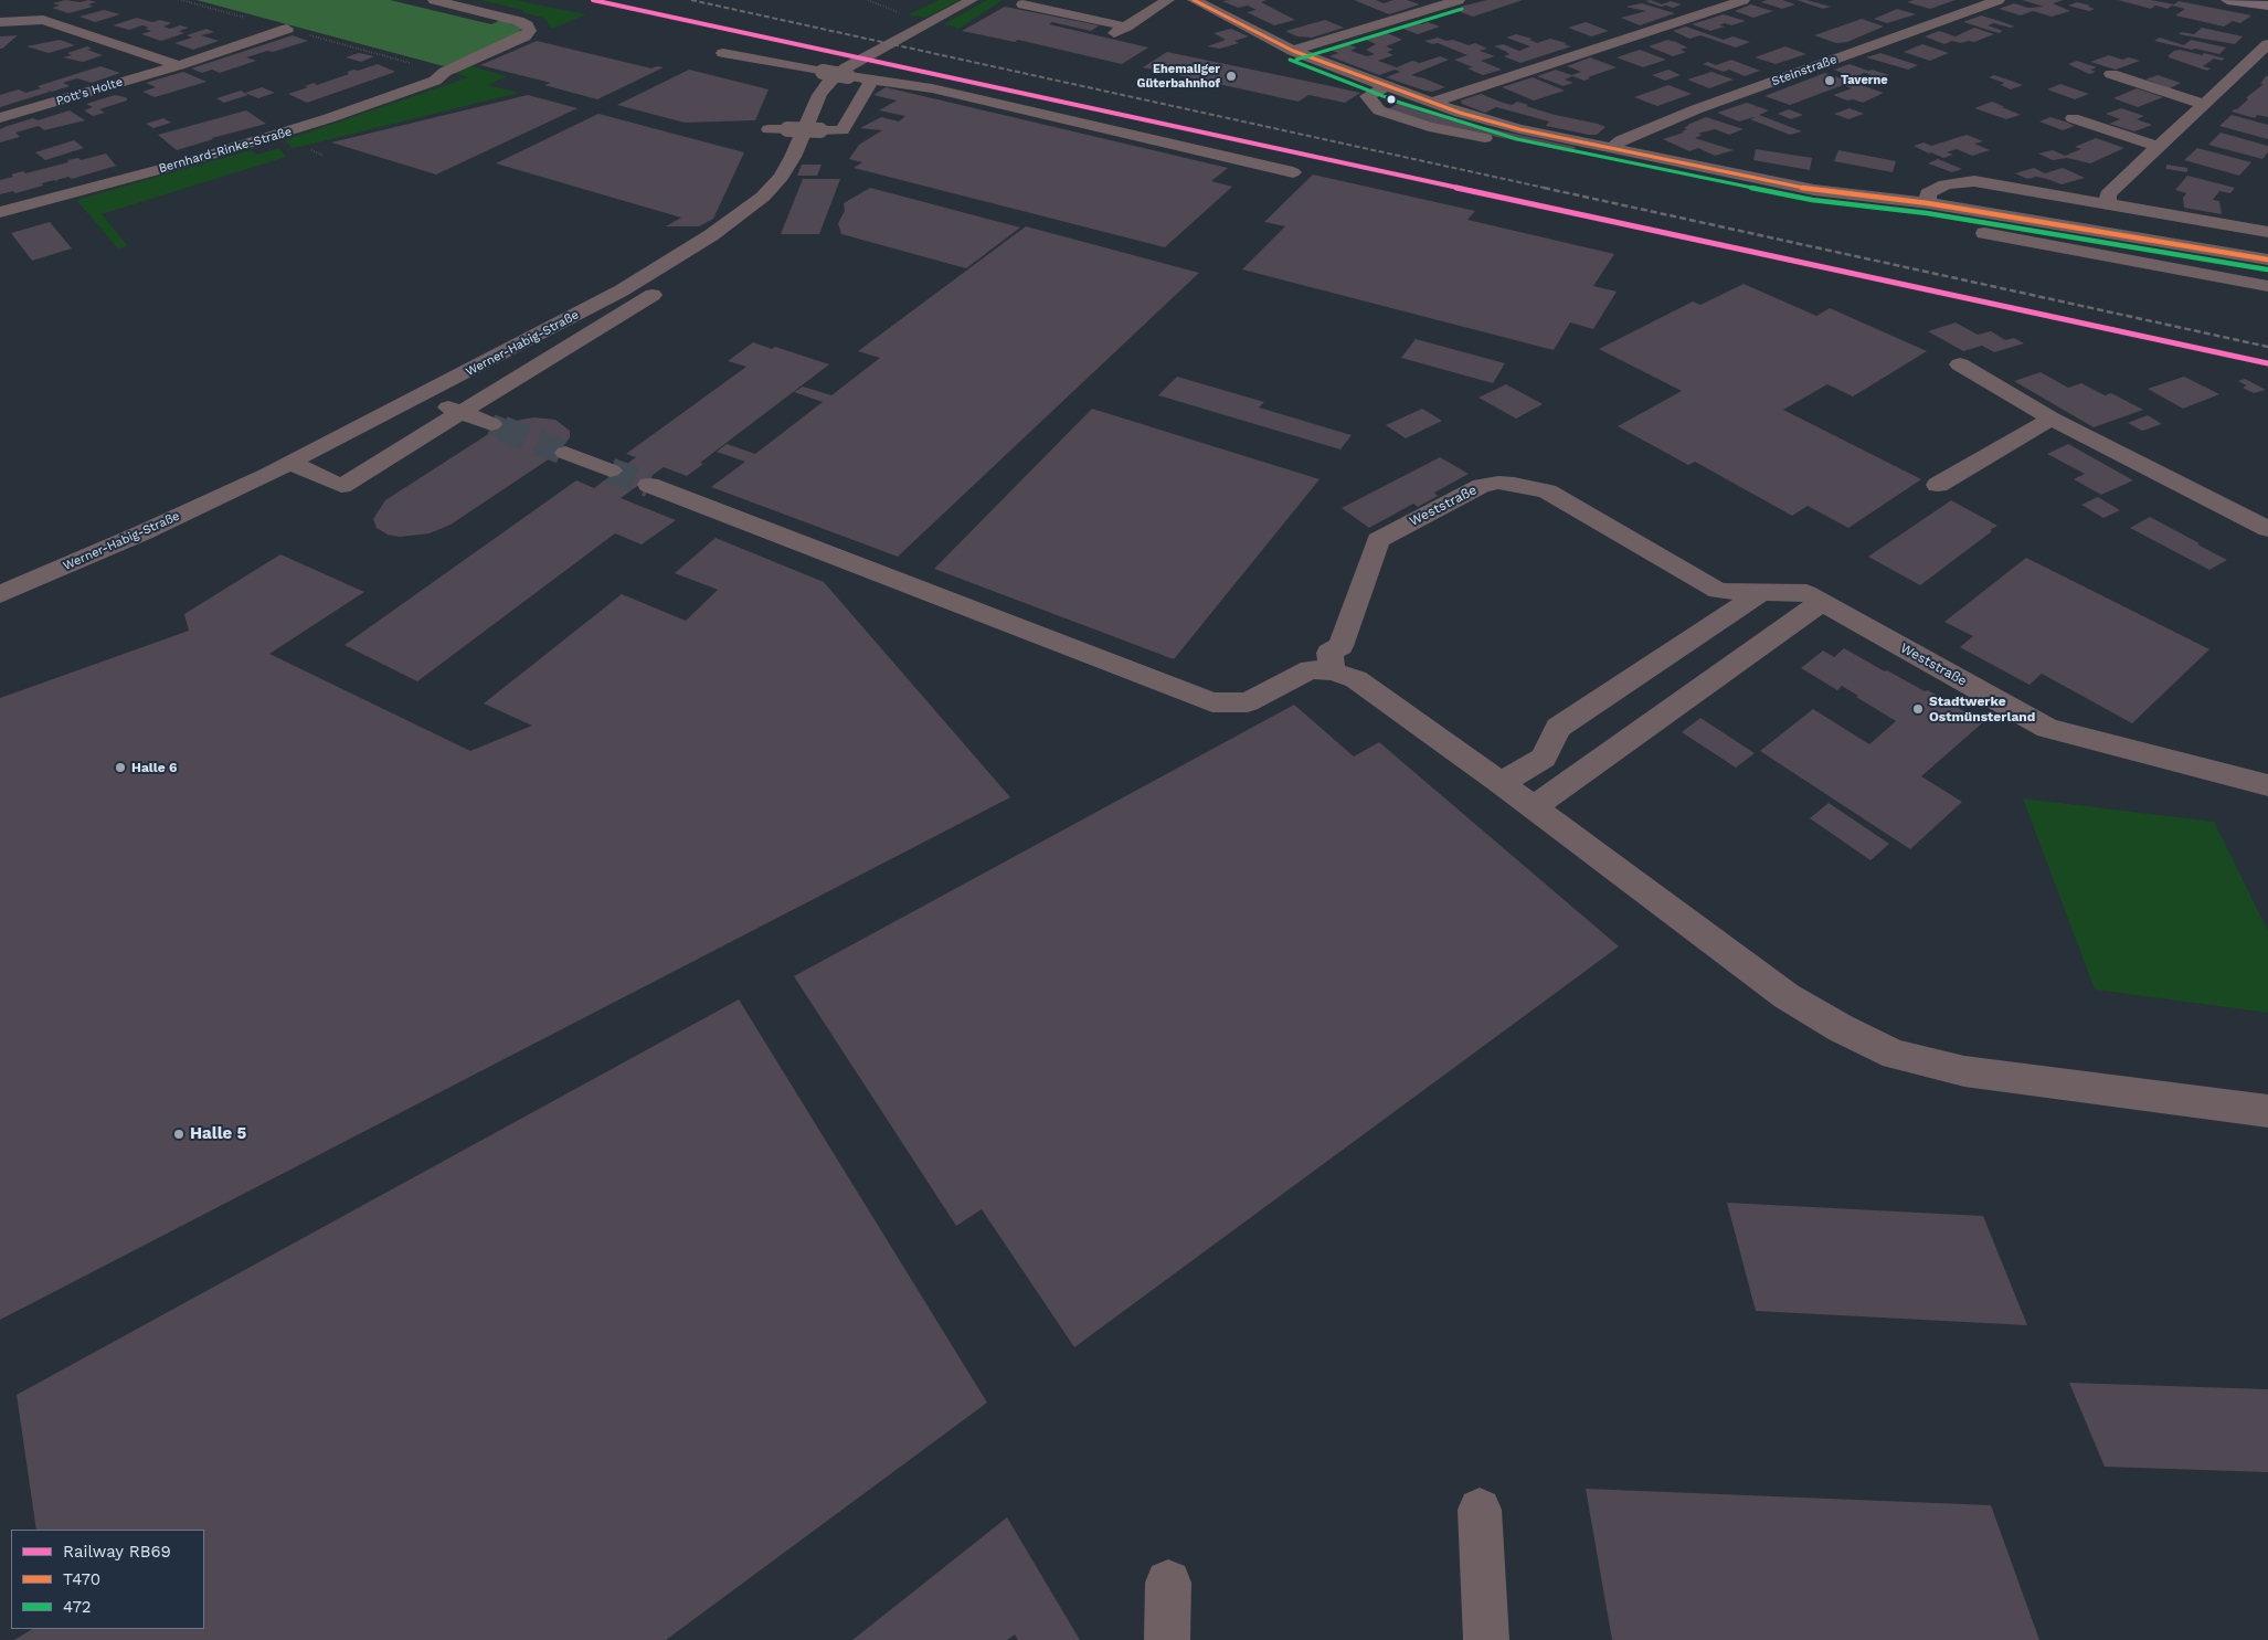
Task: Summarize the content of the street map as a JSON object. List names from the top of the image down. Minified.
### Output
{"streets":{"street":["Steinstraße","Pott's Holte","Bernhard-Rinke-Straße","Werner-Habig-Straße","Weststraße"]},"places":["Ehemaliger Güterbahnhof","Taverne","Stadtwerke Ostmünsterland","Halle 6","Halle 5"],"lines":["rail line RB69","transit line T470","transit line 472"],"legend":["Railway RB69","T470","472"]}
